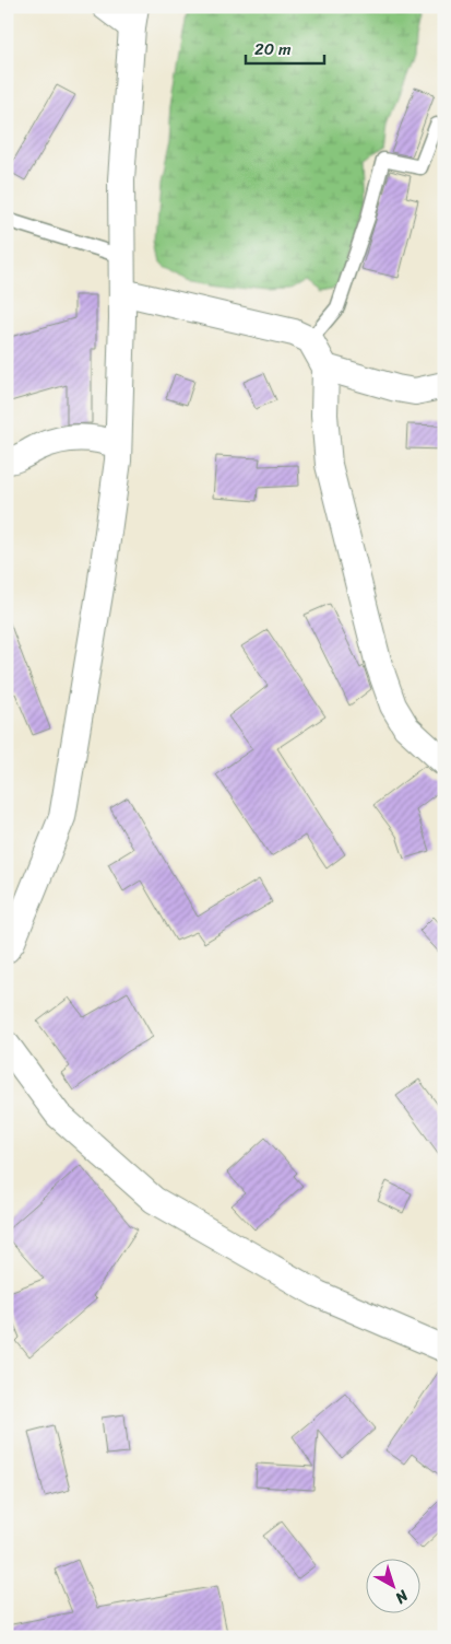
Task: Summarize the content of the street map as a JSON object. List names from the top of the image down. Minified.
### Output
{"scale_bar":"20 m","north":"bottom right"}
